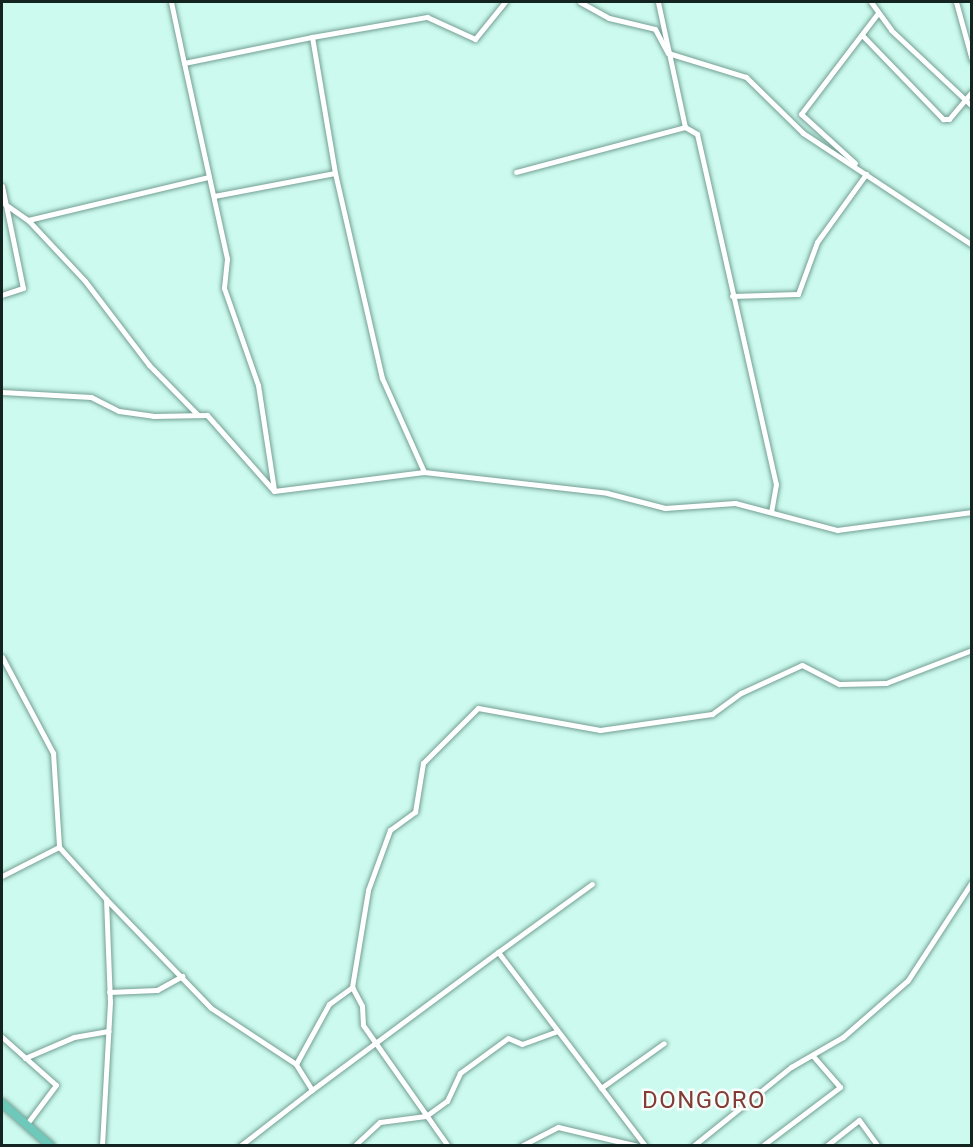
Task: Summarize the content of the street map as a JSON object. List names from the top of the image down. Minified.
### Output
{"districts":["DONGORO"]}
